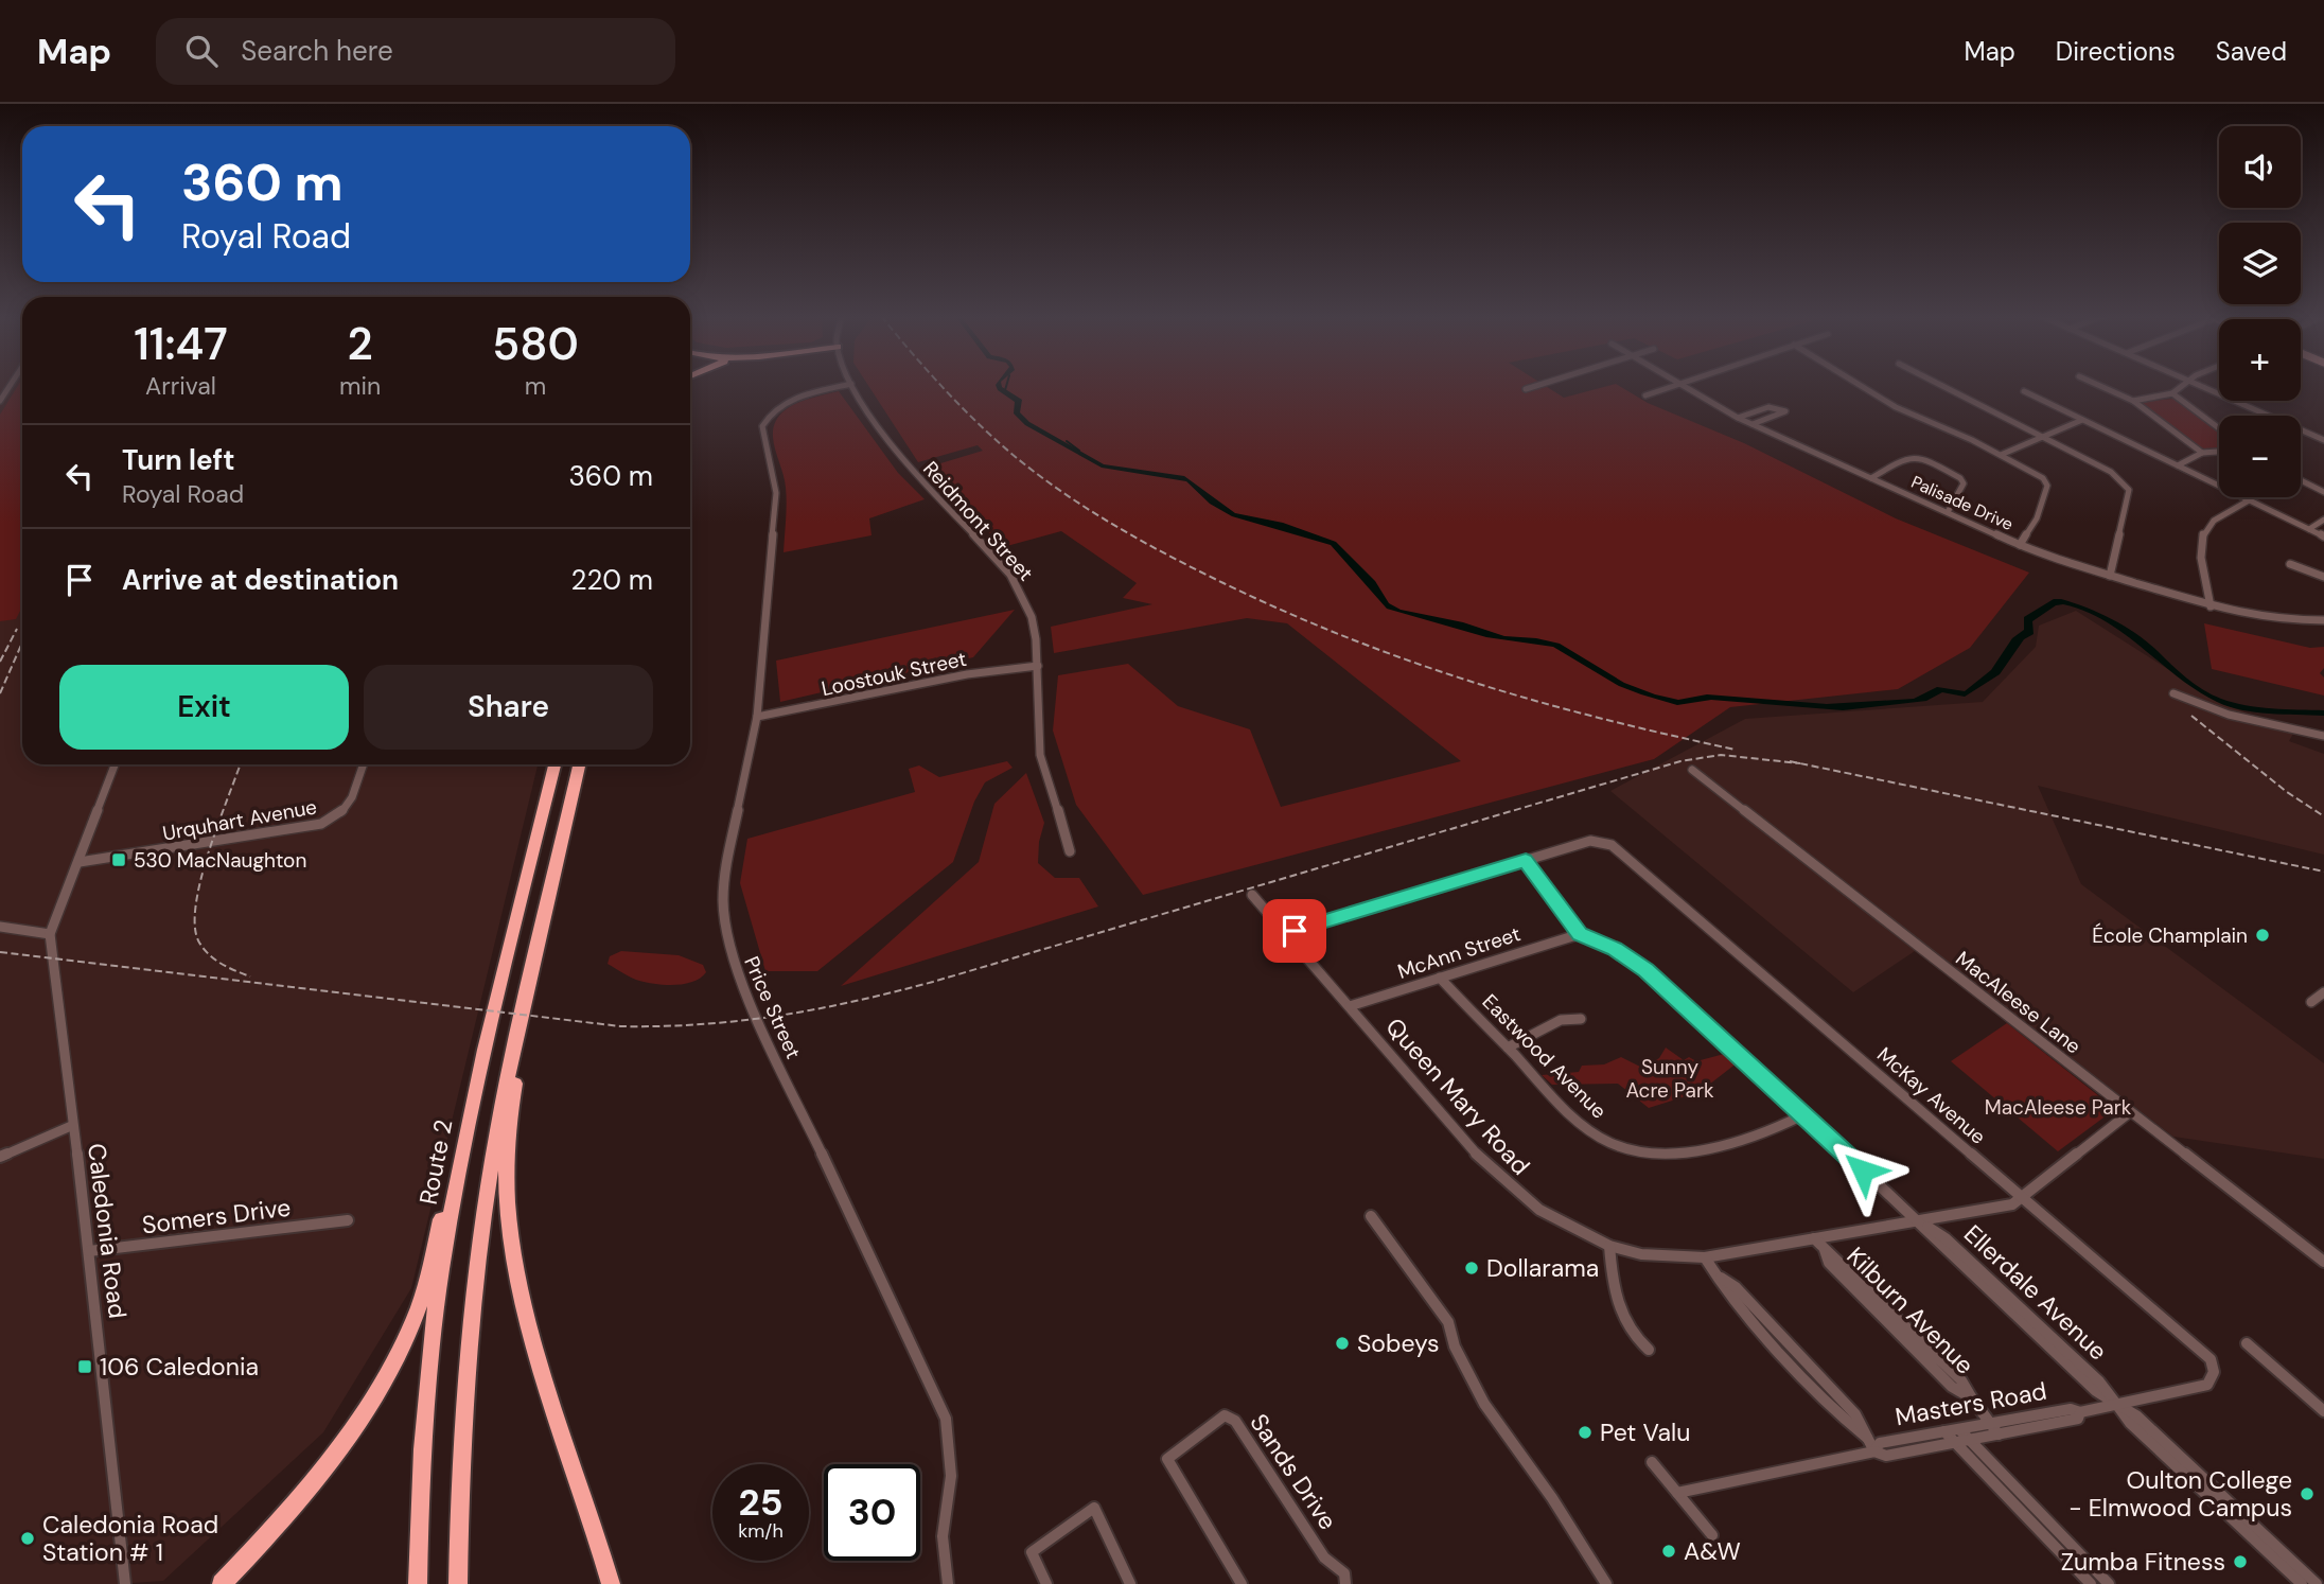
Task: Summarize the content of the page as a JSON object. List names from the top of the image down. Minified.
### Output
{"streets":{"highway":["Route 2"],"street":["Palisade Drive","Reidmont Street","Loostouk Street","Urquhart Avenue","McAnn Street","MacAleese Lane","Price Street","Eastwood Avenue","McKay Avenue","Queen Mary Road","Somers Drive","Caledonia Road","Ellerdale Avenue","Kilburn Avenue","Masters Road","Sands Drive"]},"crossings":[["Reidmont Street","Loostouk Street"],["Loostouk Street","Price Street"],["McAnn Street","Eastwood Avenue"],["McAnn Street","Queen Mary Road"],["McAnn Street","Ellerdale Avenue"],["MacAleese Lane","Queen Mary Road"],["Eastwood Avenue","Ellerdale Avenue"],["McKay Avenue","Queen Mary Road"],["McKay Avenue","Masters Road"],["Queen Mary Road","Ellerdale Avenue"],["Queen Mary Road","Kilburn Avenue"],["Somers Drive","Caledonia Road"],["Ellerdale Avenue","Masters Road"],["Kilburn Avenue","Masters Road"]],"parks":["Sunny Acre Park","MacAleese Park"],"places":{"transit":["530 MacNaughton","106 Caledonia"],"other":["École Champlain","Dollarama","Sobeys","Pet Valu","Oulton College - Elmwood Campus","Caledonia Road Station # 1","A&W","Zumba Fitness"]},"page":{"header":"Map","search":"Search here","nav":["Map","Directions","Saved"],"map_buttons":["+","−"],"turn":["360 m","Royal Road"],"eta":["11:47","Arrival","2","min","580","m"],"list":[{"name":"Turn left","note":"Royal Road","value":"360 m"},{"name":"Arrive at destination","value":"220 m"}],"buttons":["Exit","Share"],"speed":"25 km/h","limit":"30"}}
